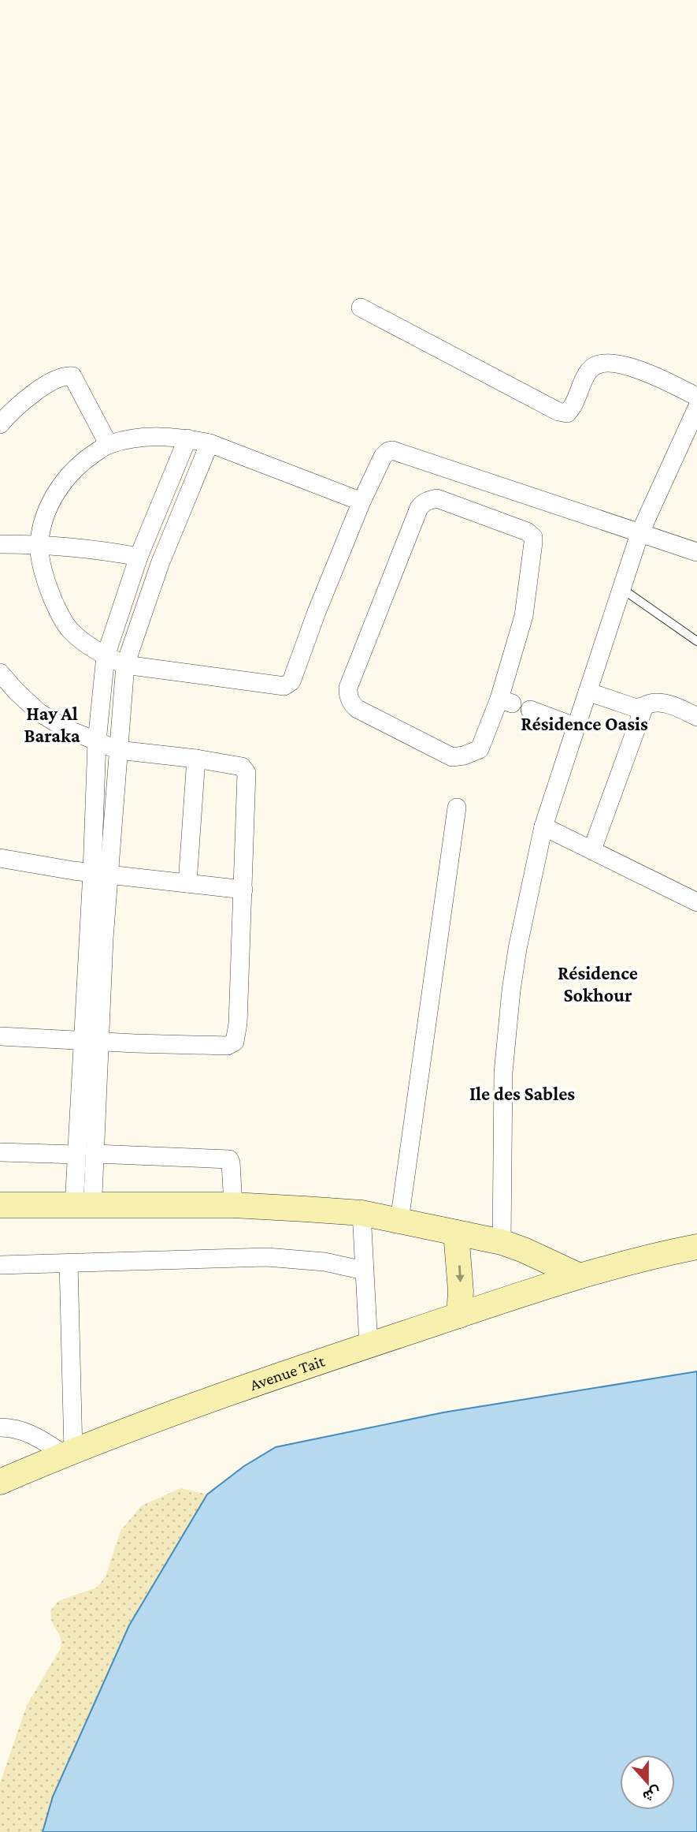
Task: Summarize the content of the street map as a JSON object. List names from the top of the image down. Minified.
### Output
{"streets":{"street":["Avenue Tait"]},"districts":["Hay Al Baraka","Résidence Oasis","Résidence Sokhour","Ile des Sables"],"north":"bottom"}
